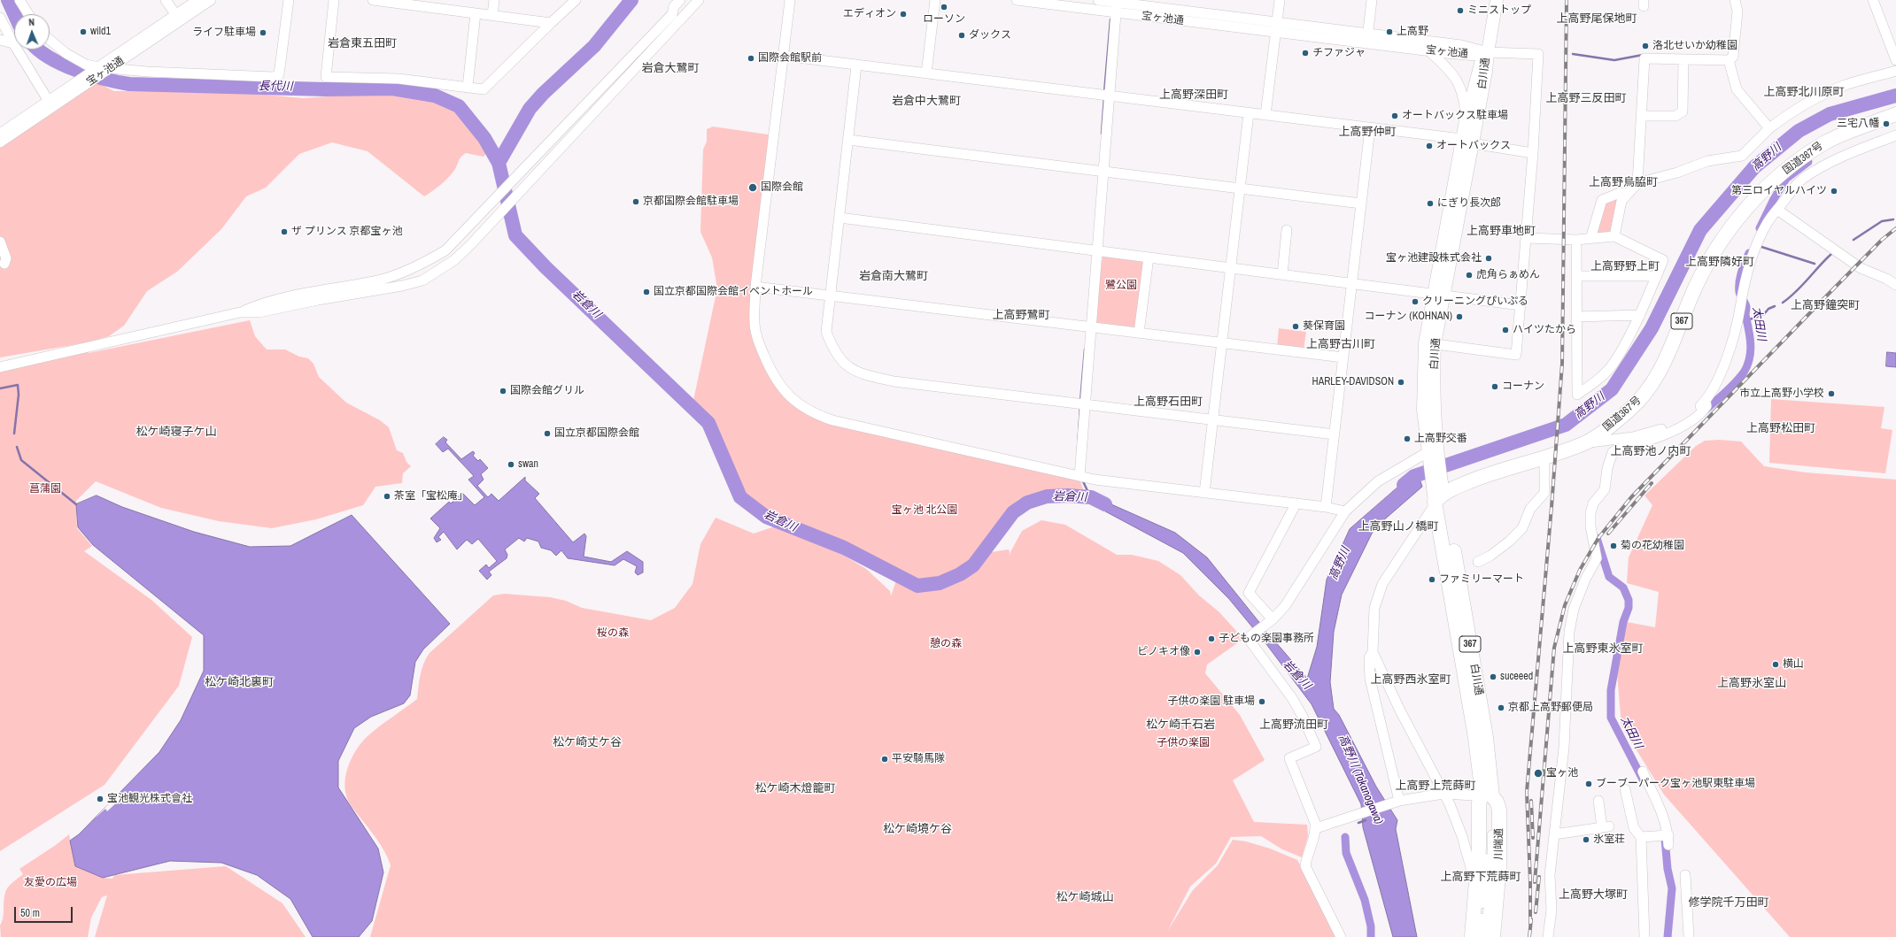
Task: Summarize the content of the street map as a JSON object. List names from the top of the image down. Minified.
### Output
{"streets":{"highway":["白川通","国道367号","367","川端通"],"street":["宝ヶ池通"]},"crossings":[["宝ヶ池通","白川通"],["白川通","国道367号"],["白川通","川端通"]],"districts":["上高野尾保地町","岩倉東五田町","岩倉大鷺町","上高野北川原町","上高野深田町","上高野三反田町","岩倉中大鷺町","上高野仲町","上高野鳥脇町","上高野車地町","上高野隣好町","上高野野上町","岩倉南大鷺町","上高野鐘突町","上高野鷺町","上高野古川町","上高野石田町","上高野松田町","松ケ崎寝子ケ山","上高野池ノ内町","上高野山ノ橋町","上高野東氷室町","上高野西氷室町","松ケ崎北裏町","上高野氷室山","松ケ崎千石岩","上高野流田町","松ケ崎丈ケ谷","上高野上荒蒔町","松ケ崎木燈籠町","松ケ崎境ケ谷","上高野下荒蒔町","上高野大塚町","松ケ崎城山","修学院千万田町"],"water":["長代川","高野川","岩倉川","太田川","高野川 (Takanogawa)"],"parks":["鷺公園","菖蒲園","宝ヶ池 北公園","桜の森","憩の森","子供の楽園","友愛の広場"],"places":["ローソン","ミニストップ","エディオン","wild1","上高野","ライフ駐車場","ダックス","洛北せいか幼稚園","チファジャ","国際会館駅前","オートバックス駐車場","三宅八幡","オートバックス","国際会館","第三ロイヤルハイツ","京都国際会館駐車場","にぎり長次郎","ザ プリンス 京都宝ヶ池","宝ヶ池建設株式会社","虎角らぁめん","国立京都国際会館イベントホール","クリーニングぴいぷる","コーナン (KOHNAN)","葵保育園","ハイツたから","HARLEY-DAVIDSON","コーナン","国際会館グリル","市立上高野小学校","国立京都国際会館","上高野交番","swan","茶室「宝松庵」","菊の花幼稚園","ファミリーマート","子どもの楽園事務所","ピノキオ像","横山","suceeed","子供の楽園 駐車場","京都上高野郵便局","平安騎馬隊","宝ヶ池","ブーブーパーク宝ヶ池駅東駐車場","宝池観光株式會社","氷室荘"],"scale_bar":"50 m","north":"top"}
